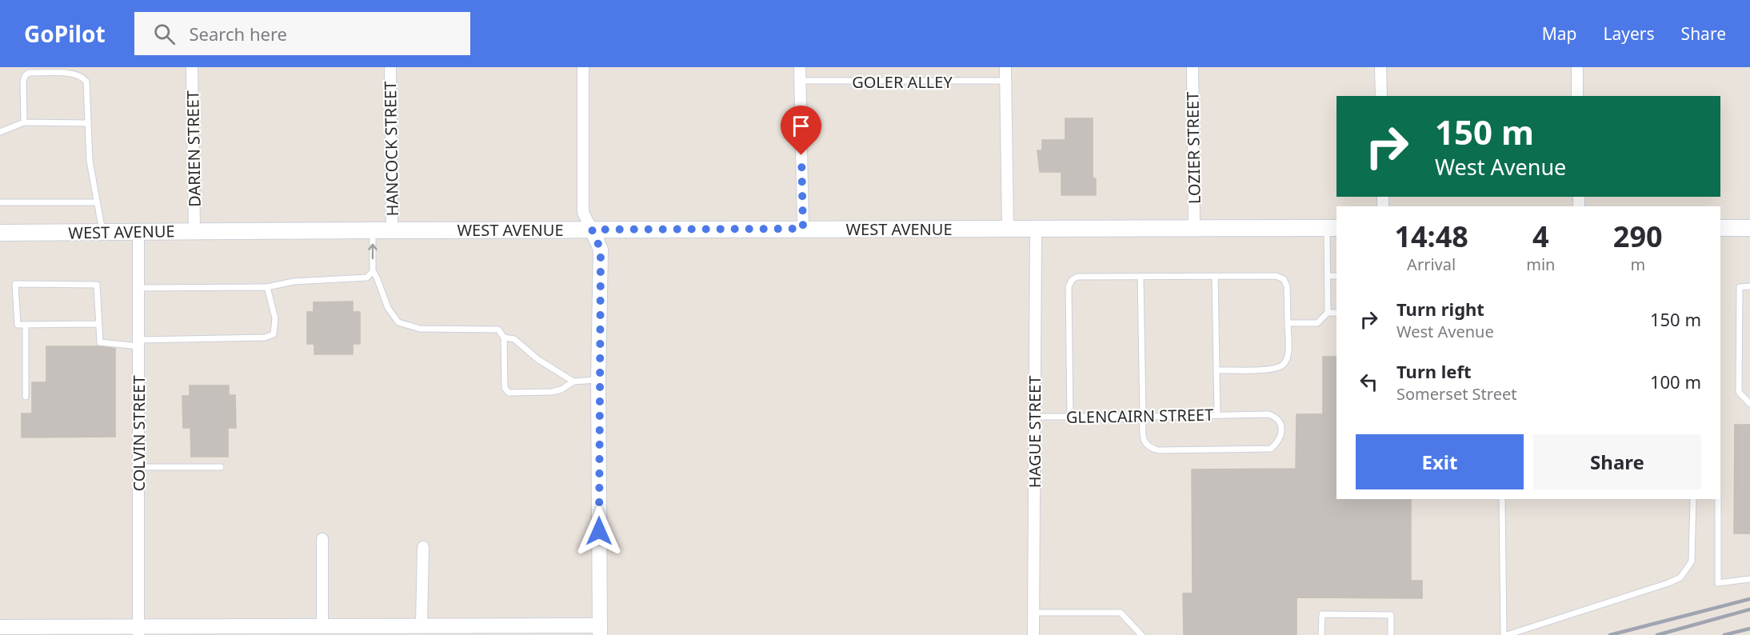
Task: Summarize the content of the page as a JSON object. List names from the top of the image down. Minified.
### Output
{"streets":{"main road":["WEST AVENUE"],"street":["LOZIER STREET","DARIEN STREET","HANCOCK STREET","HAGUE STREET","COLVIN STREET"],"lane":["GOLER ALLEY","GLENCAIRN STREET"]},"crossings":[["LOZIER STREET","WEST AVENUE"],["DARIEN STREET","WEST AVENUE"],["HANCOCK STREET","WEST AVENUE"],["WEST AVENUE","HAGUE STREET"],["WEST AVENUE","COLVIN STREET"],["GLENCAIRN STREET","HAGUE STREET"]],"page":{"header":"GoPilot","search":"Search here","nav":["Map","Layers","Share"],"turn":["150 m","West Avenue"],"eta":["14:48","Arrival","4","min","290","m"],"list":[{"name":"Turn right","note":"West Avenue","value":"150 m"},{"name":"Turn left","note":"Somerset Street","value":"100 m"}],"buttons":["Exit","Share"]}}
